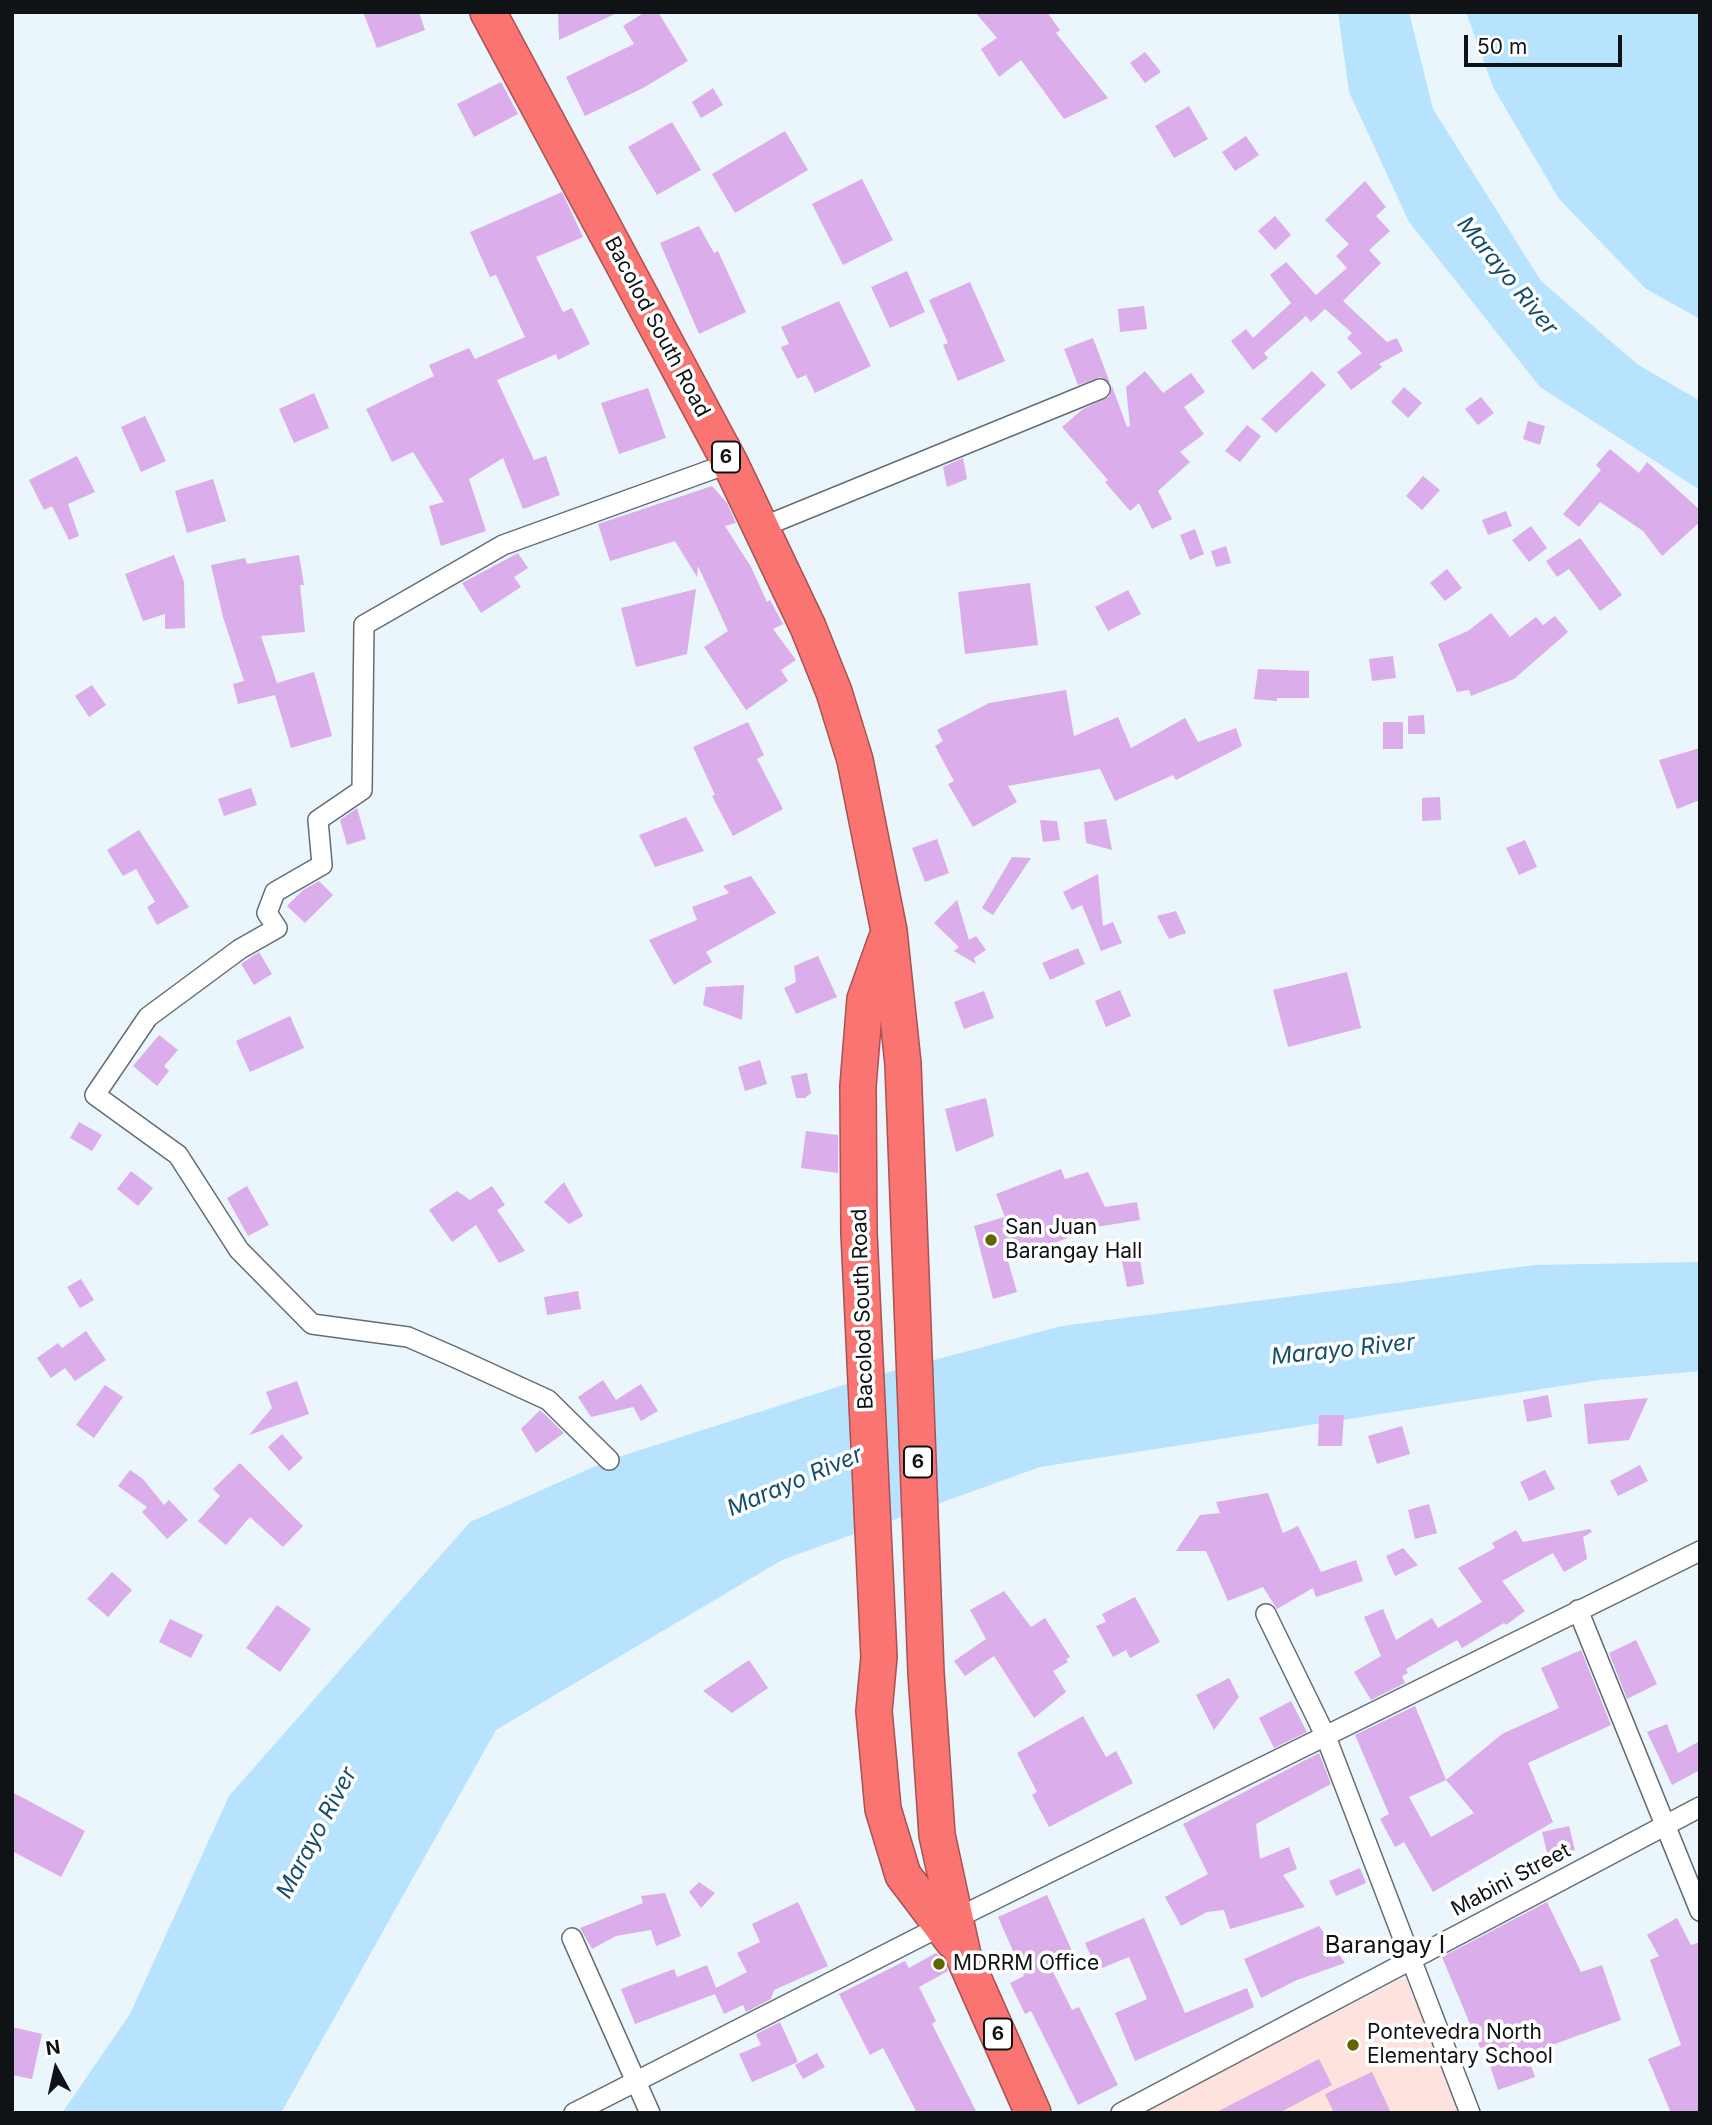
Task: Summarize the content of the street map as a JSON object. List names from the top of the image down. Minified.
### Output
{"streets":{"highway":["Bacolod South Road","6"],"street":["Mabini Street"]},"crossings":[["Bacolod South Road","6"]],"districts":["Barangay Ⅰ"],"water":["Marayo River"],"places":["San Juan Barangay Hall","MDRRM Office","Pontevedra North Elementary School"],"scale_bar":"50 m","north":"top"}
